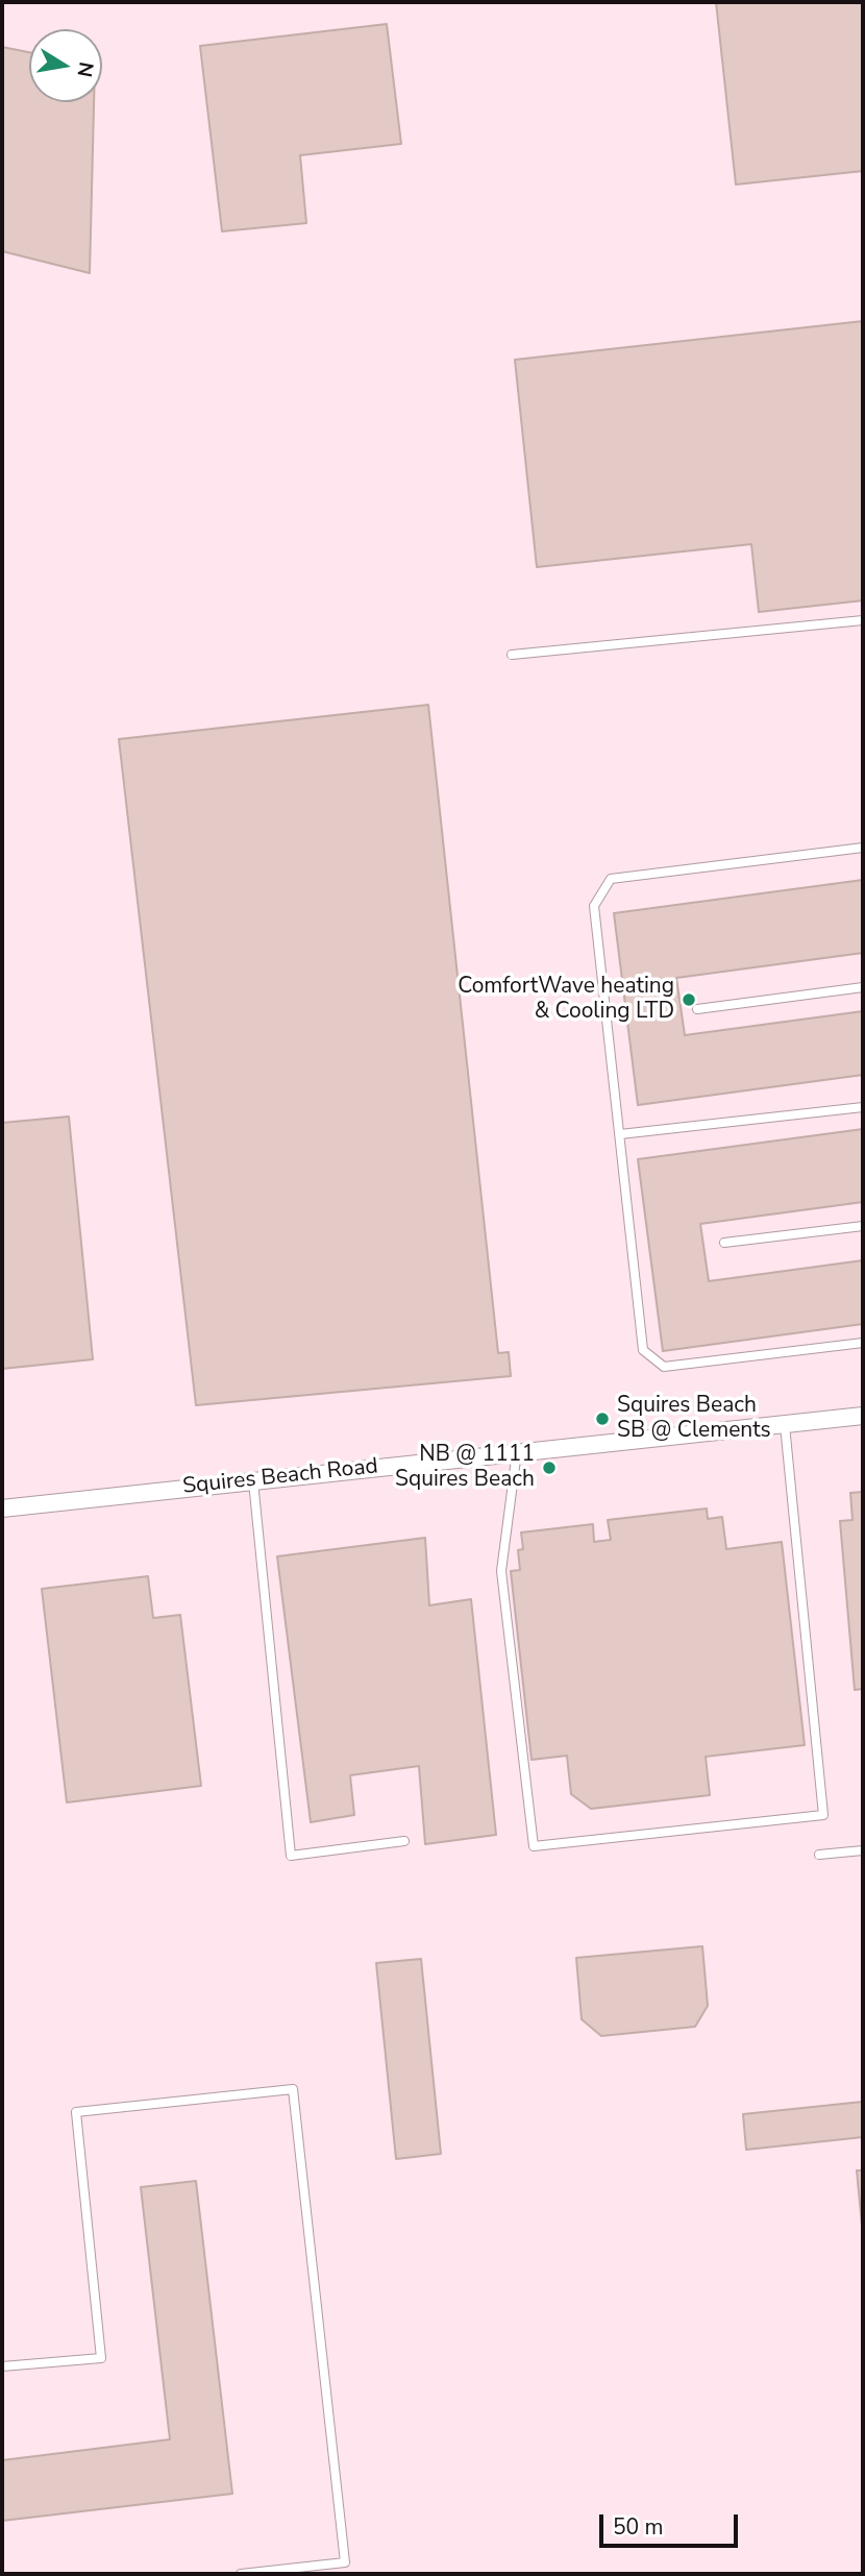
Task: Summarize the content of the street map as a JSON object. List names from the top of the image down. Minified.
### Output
{"streets":{"street":["Squires Beach Road"]},"places":["ComfortWave heating & Cooling LTD","Squires Beach SB @ Clements","NB @ 1111 Squires Beach"],"scale_bar":"50 m","north":"right"}
